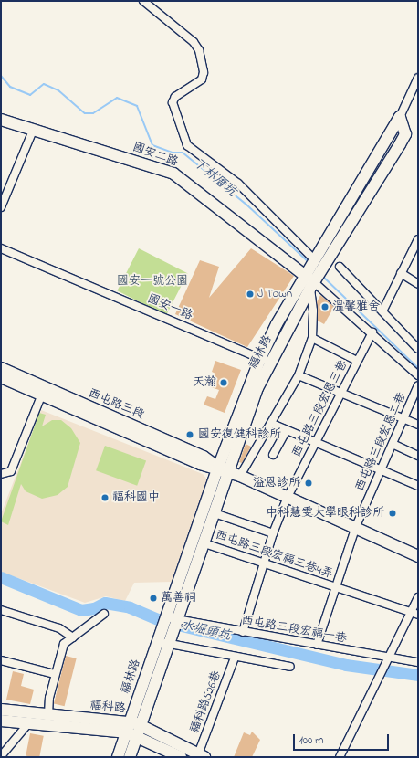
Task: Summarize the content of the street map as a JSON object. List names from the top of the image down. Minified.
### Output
{"streets":{"street":["國安二路","國安一路","福林路","西屯路三段","西屯路三段宏恩三巷","西屯路三段宏恩二巷","西屯路三段宏福三巷4弄","西屯路三段宏福一巷","福科路526巷","福科路"]},"crossings":[["國安二路","福林路"],["國安一路","福林路"],["福林路","西屯路三段"],["福林路","西屯路三段宏福三巷4弄"],["福林路","西屯路三段宏福一巷"],["福林路","福科路"],["西屯路三段","西屯路三段宏恩三巷"],["西屯路三段","西屯路三段宏恩二巷"],["西屯路三段宏恩三巷","西屯路三段宏福三巷4弄"],["西屯路三段宏恩三巷","西屯路三段宏福一巷"],["西屯路三段宏恩二巷","西屯路三段宏福三巷4弄"],["西屯路三段宏恩二巷","西屯路三段宏福一巷"],["福科路526巷","福科路"]],"water":["下林厝坑","水堀頭坑"],"parks":["國安一號公園"],"places":["J Town","溫馨雅舍","天瀚","國安復健科診所","溢恩診所","福科國中","中科慧雯大學眼科診所","萬善祠"],"scale_bar":"100 m"}
